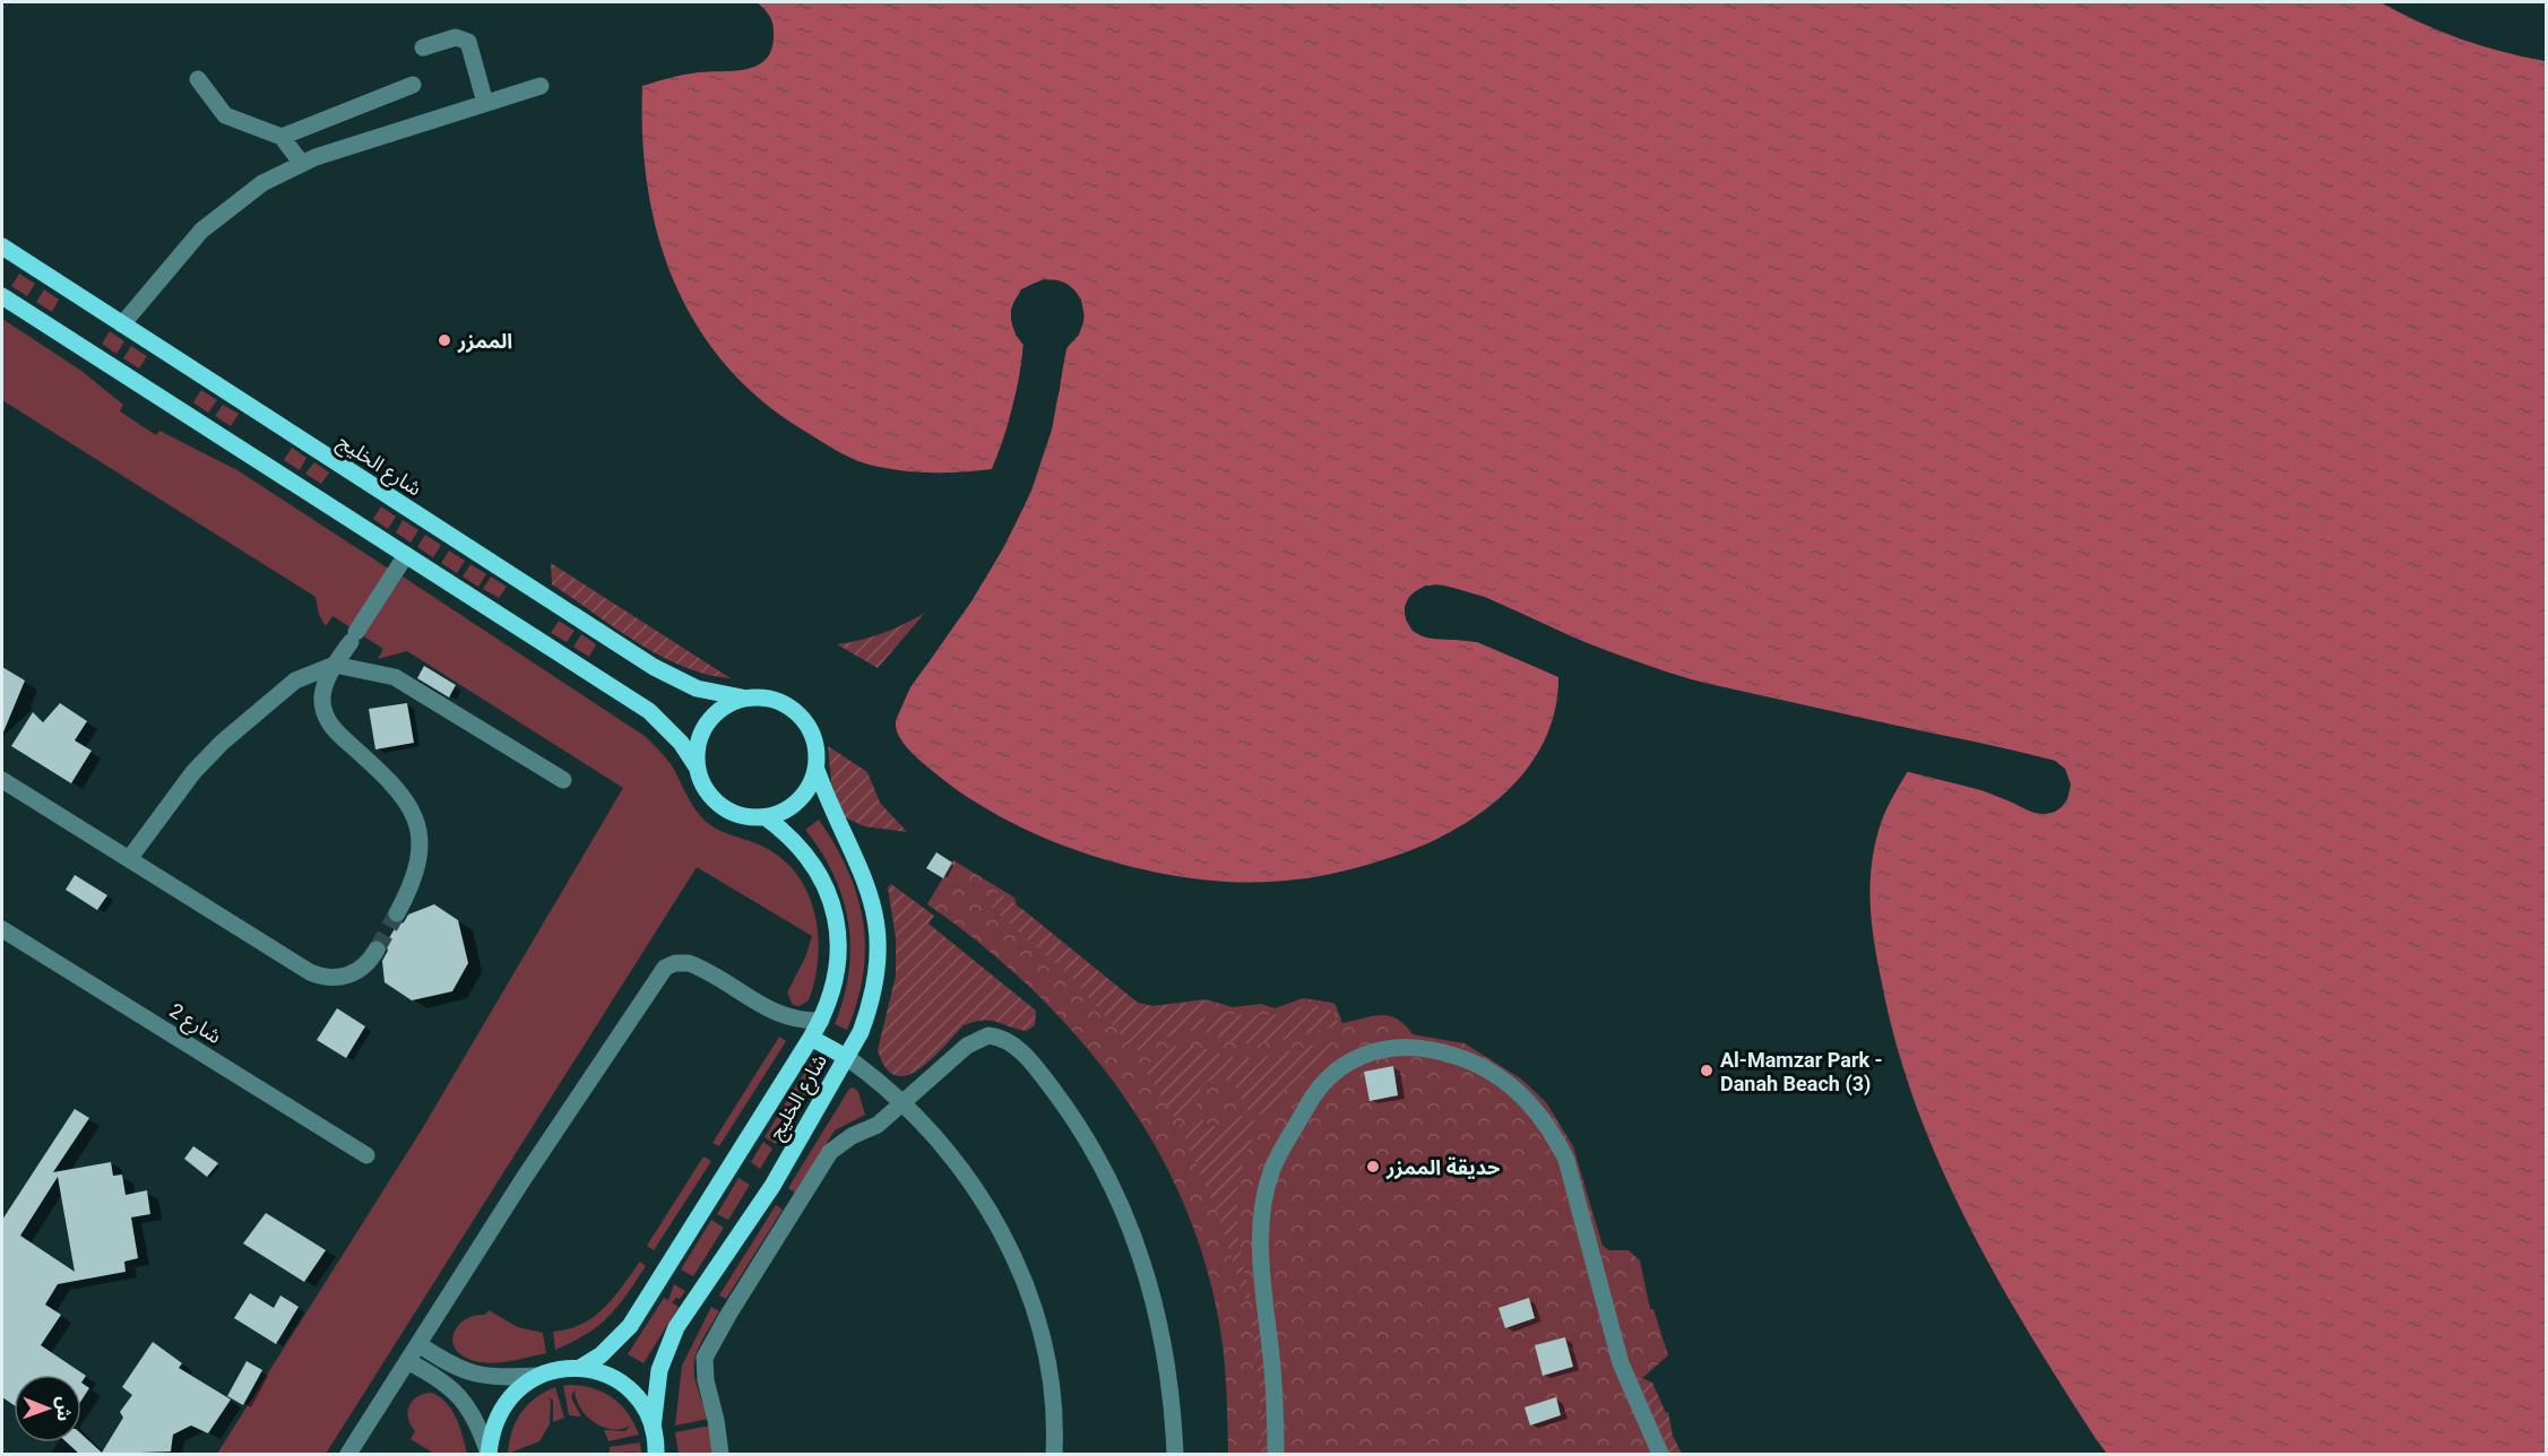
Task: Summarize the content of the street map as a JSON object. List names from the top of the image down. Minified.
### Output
{"streets":{"main road":["شارع الخليج"],"street":["شارع 2"]},"places":["الممزر","Al-Mamzar Park - Danah Beach (3)","حديقة الممزر"],"north":"right"}
